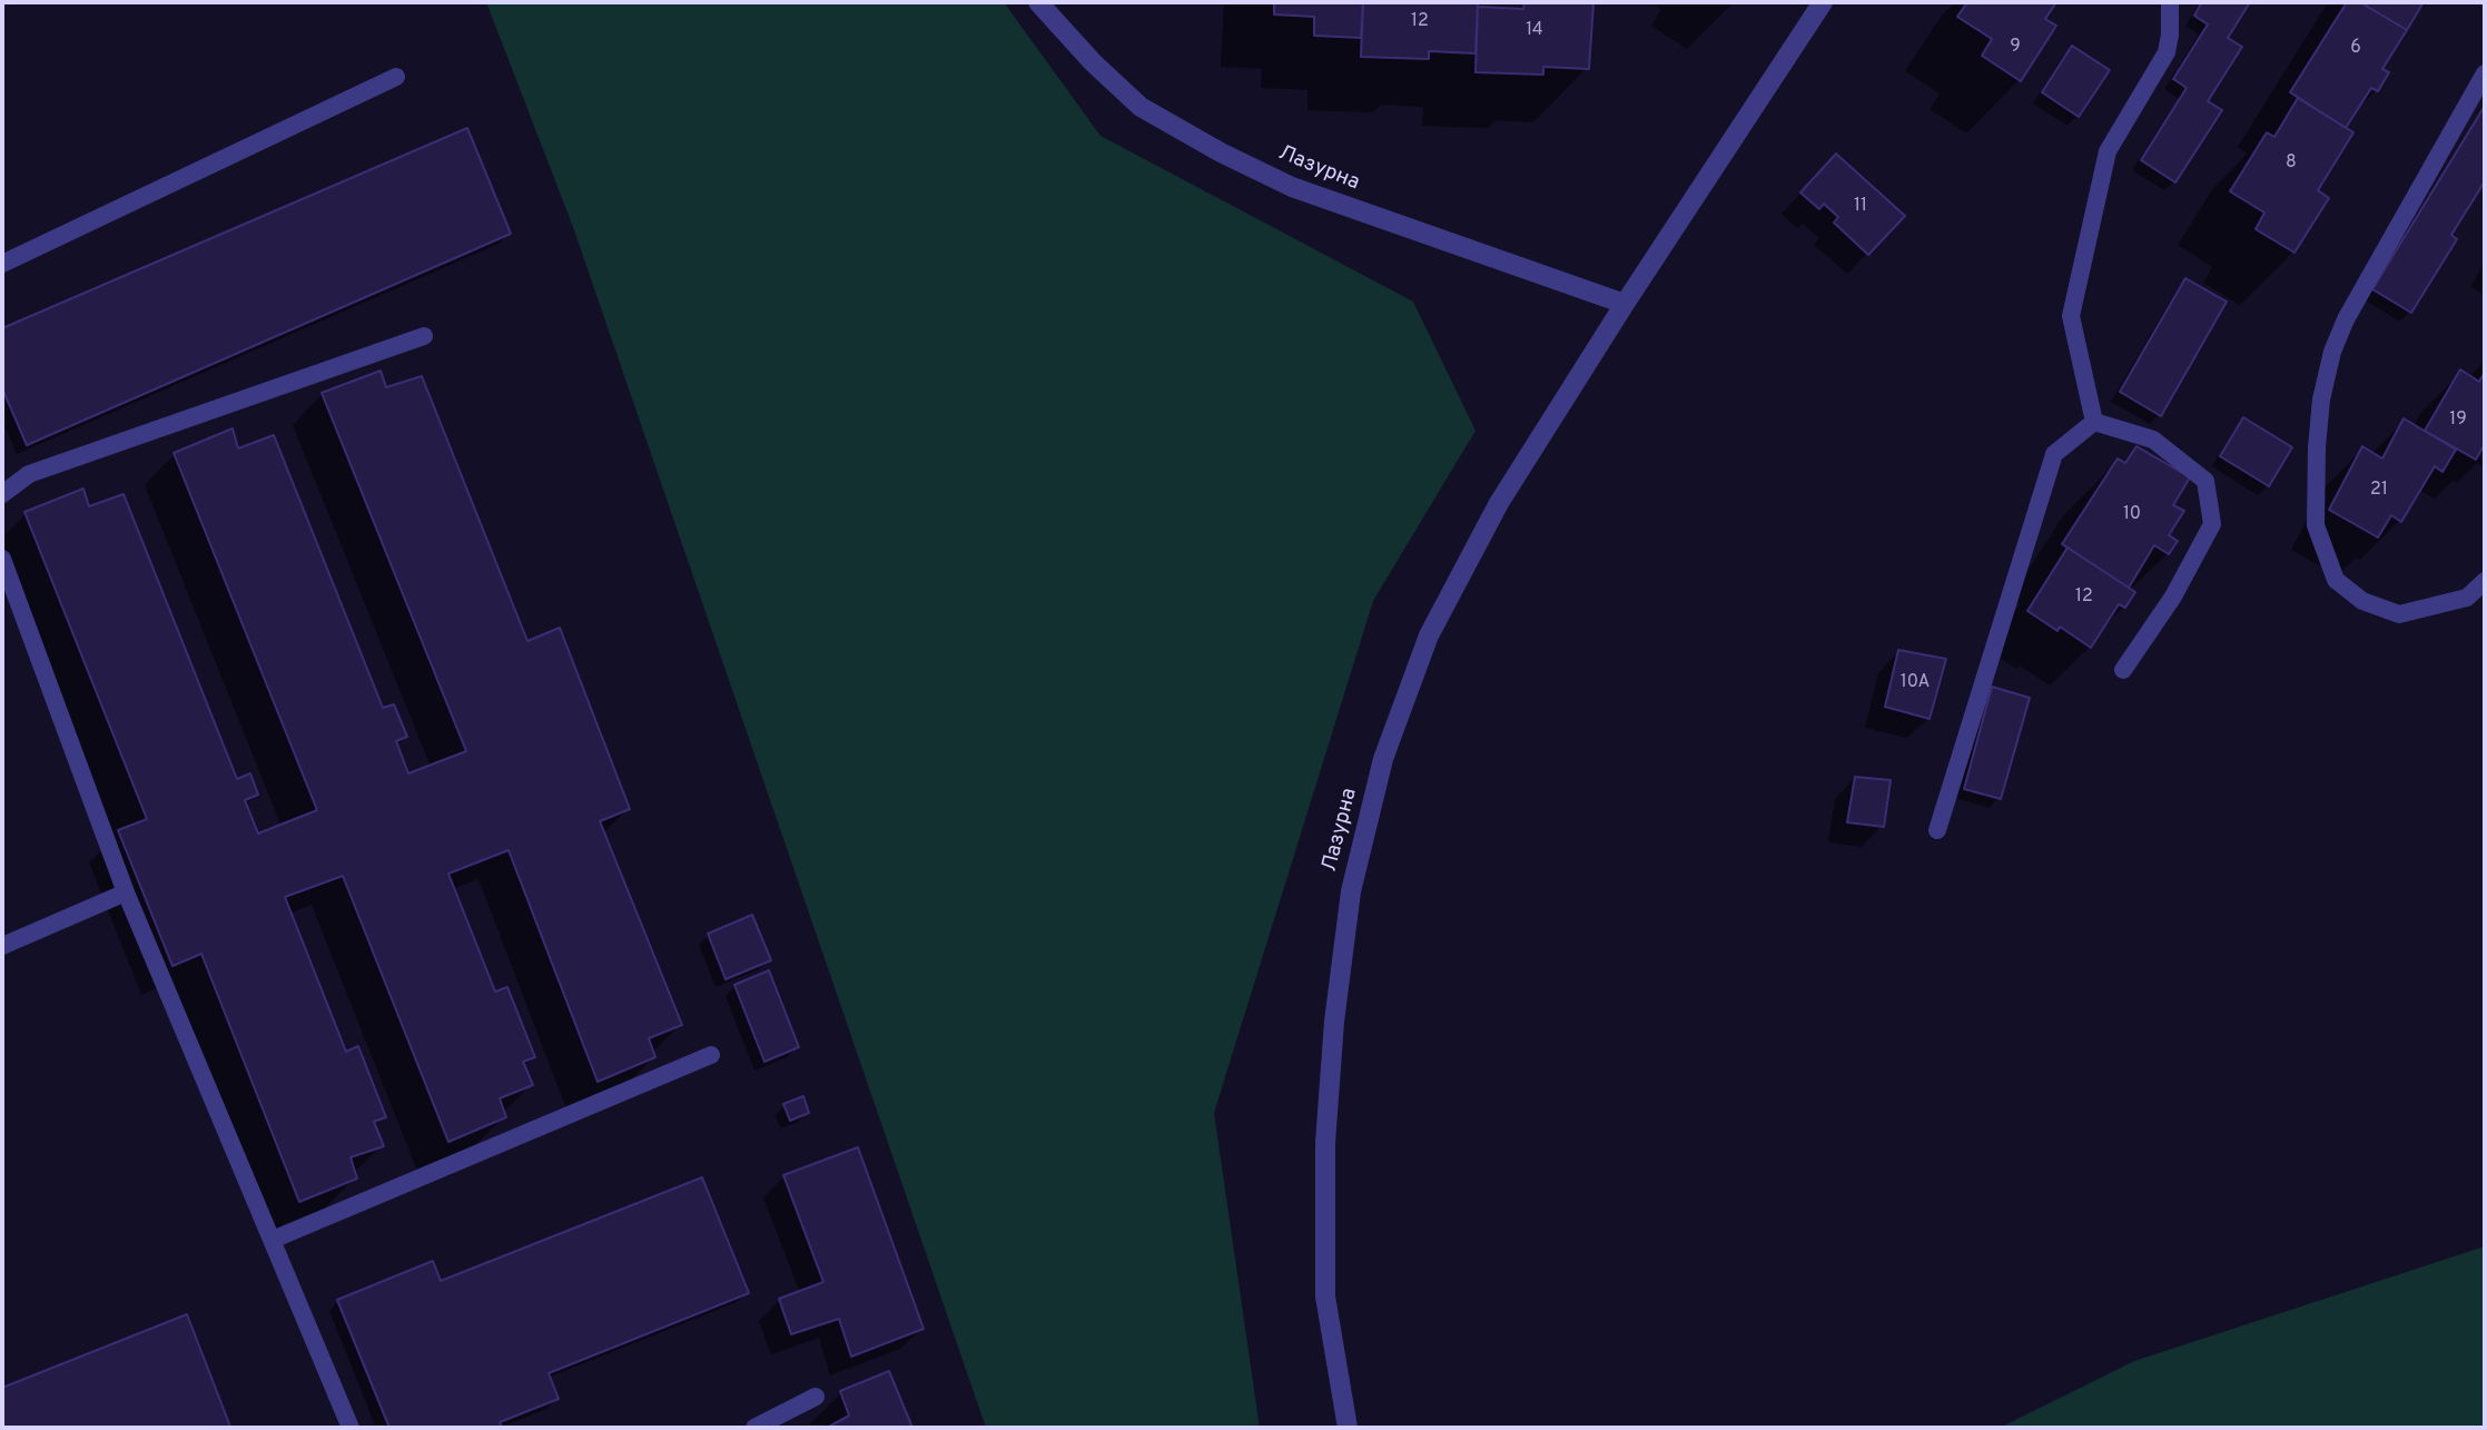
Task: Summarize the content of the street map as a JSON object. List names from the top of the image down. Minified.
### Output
{"streets":{"street":["Лазурна"]},"house_numbers":["12","14","9","6","8","11","19","21","10","12","10А"]}
